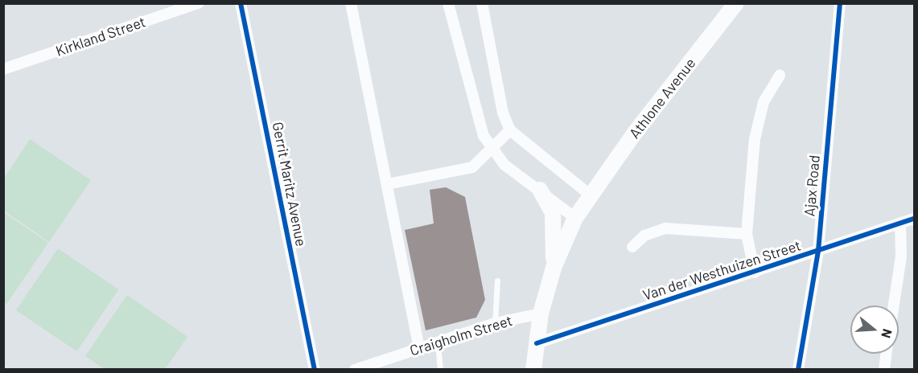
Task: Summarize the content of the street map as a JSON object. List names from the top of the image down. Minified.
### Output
{"streets":{"main road":["Athlone Avenue"],"street":["Kirkland Street","Gerrit Maritz Avenue","Ajax Road","Van der Westhuizen Street","Craigholm Street"]},"crossings":[["Ajax Road","Van der Westhuizen Street"]],"north":"right"}
